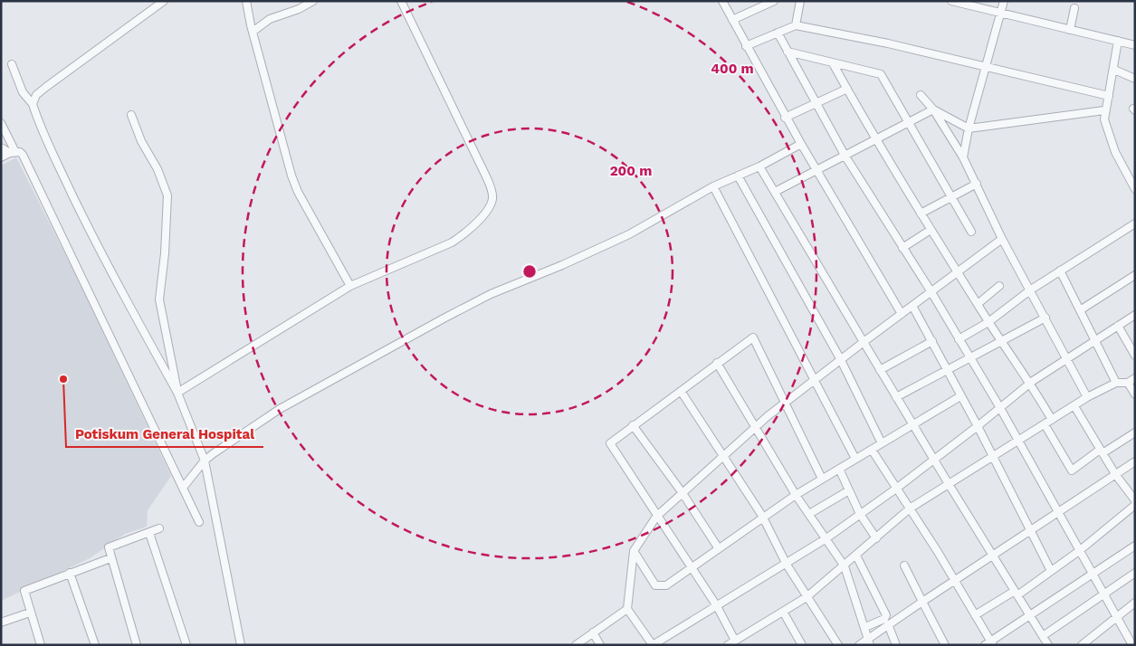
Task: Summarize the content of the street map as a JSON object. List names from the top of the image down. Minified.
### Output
{"places":["Potiskum General Hospital"],"rings":["400 m","200 m"]}
